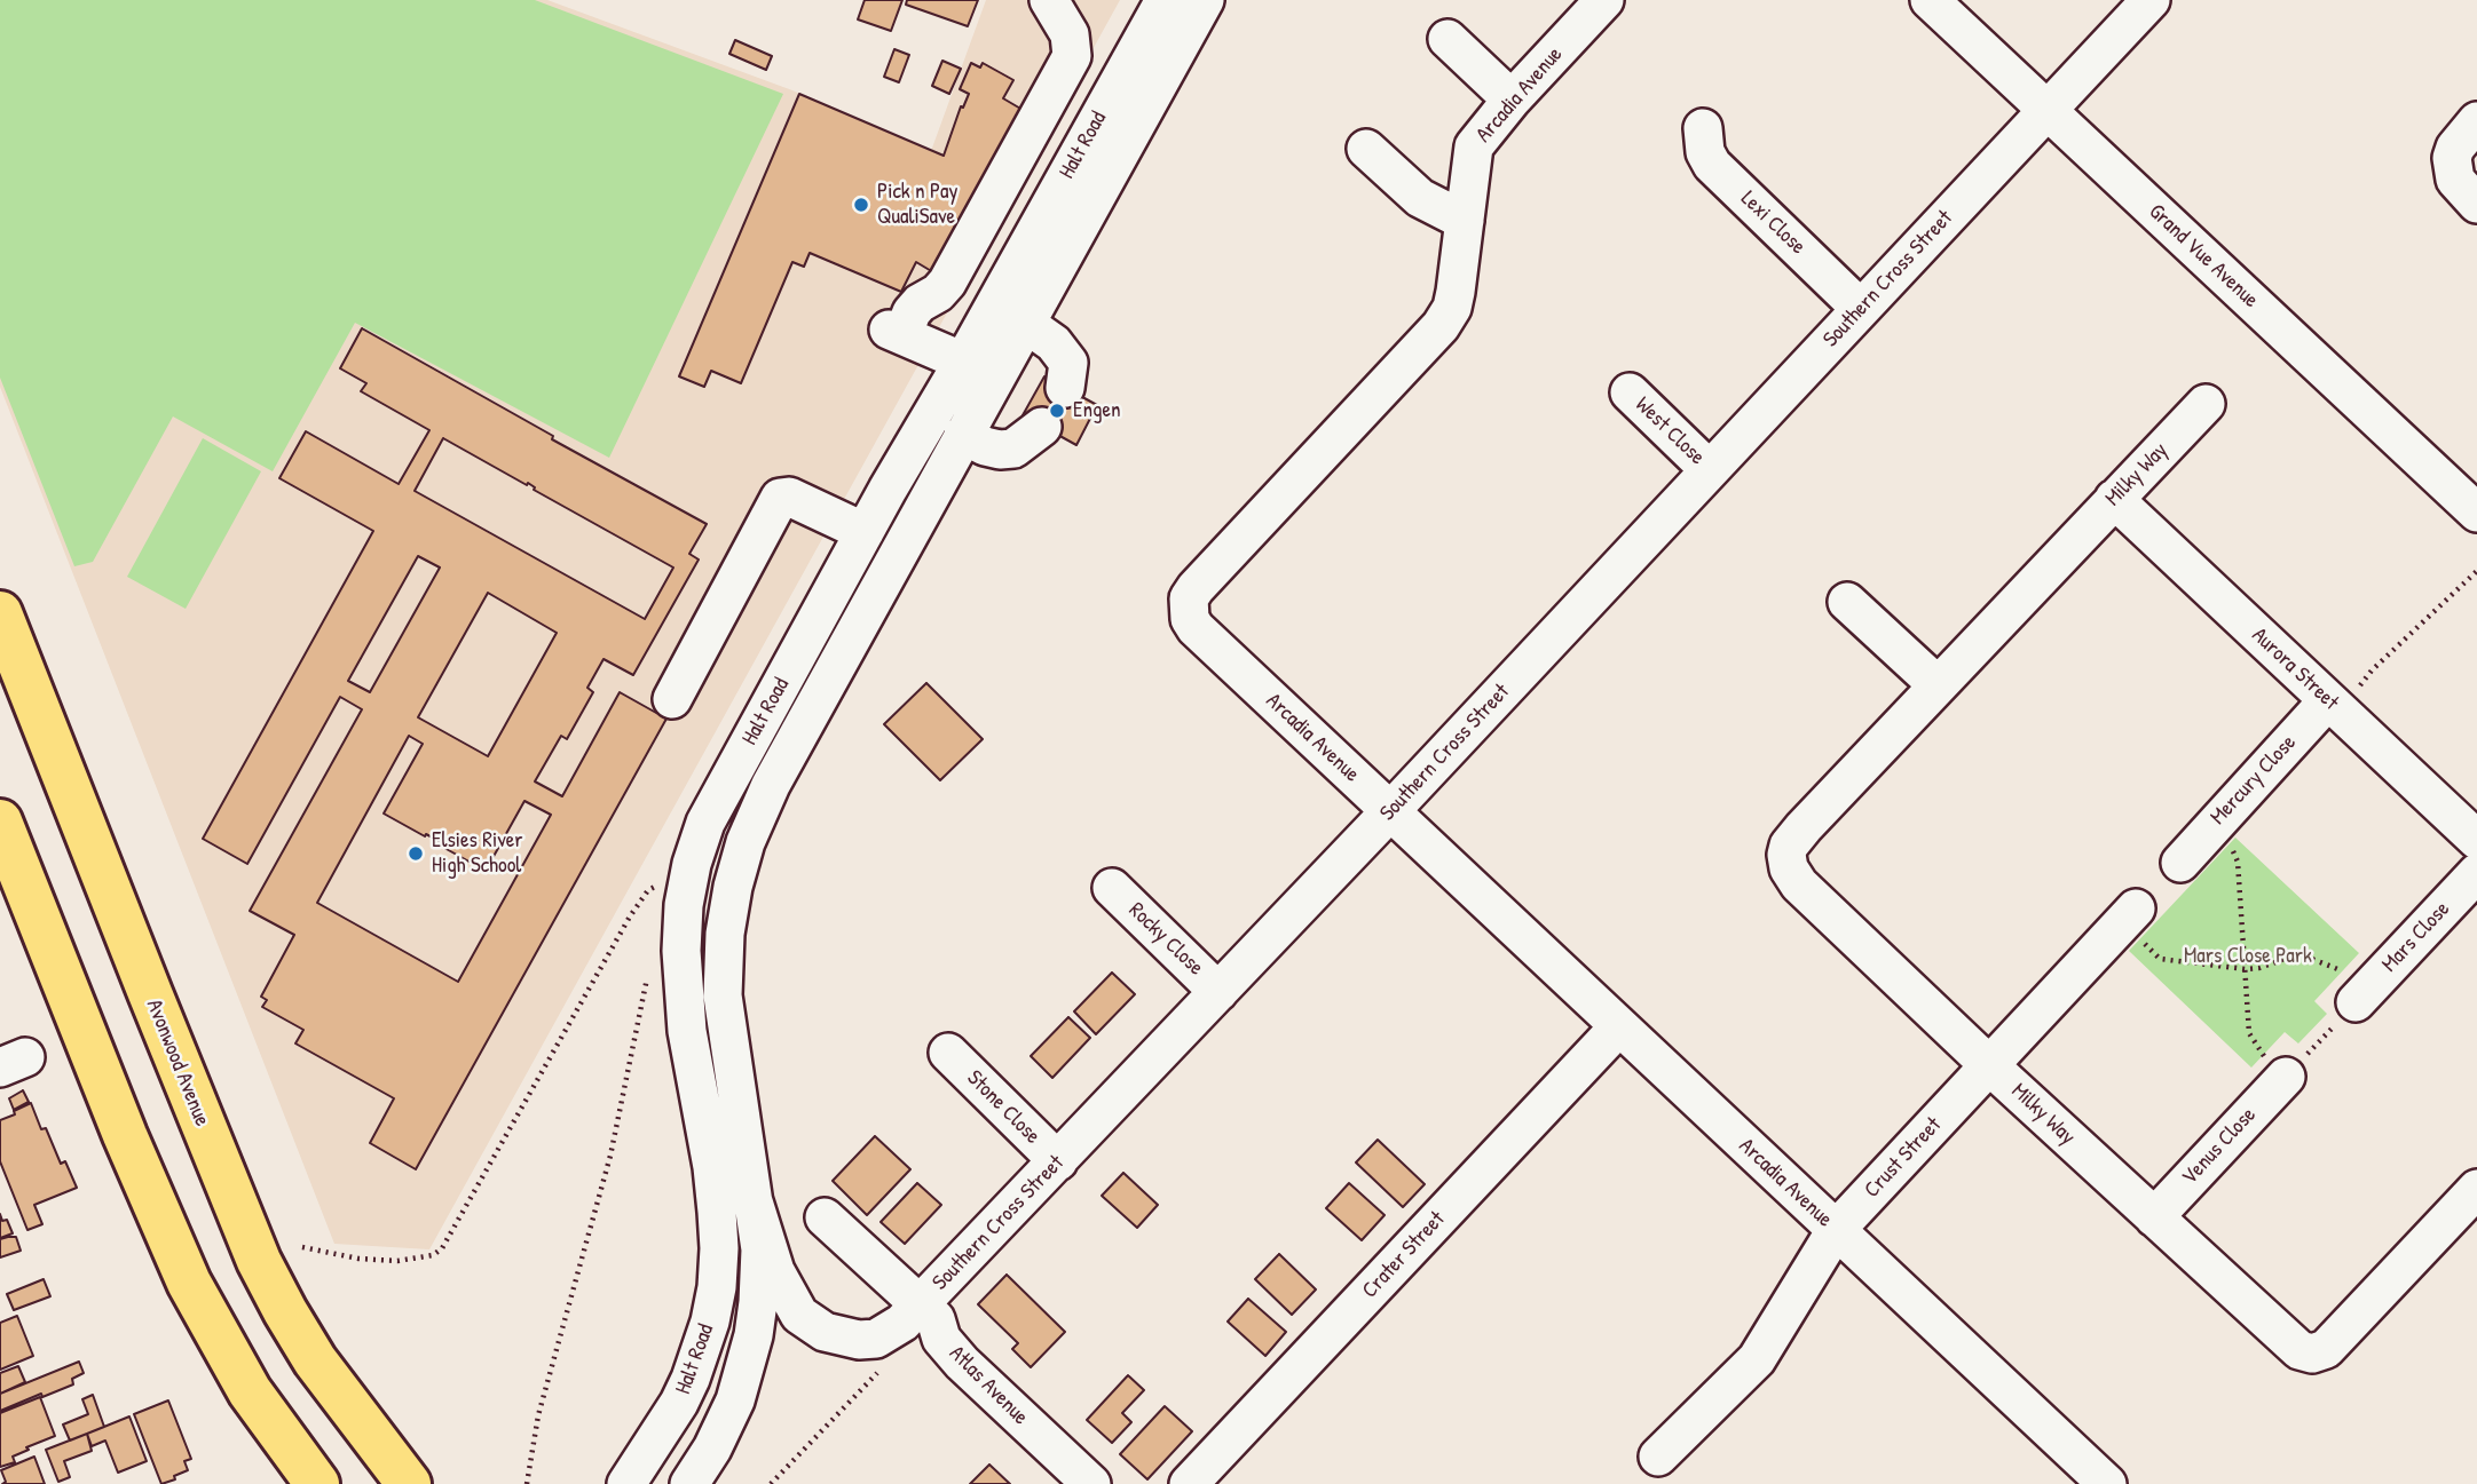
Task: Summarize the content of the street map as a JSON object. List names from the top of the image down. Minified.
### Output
{"streets":{"main road":["Avonwood Avenue"],"street":["Arcadia Avenue","Halt Road","Lexi Close","Grand Vue Avenue","Southern Cross Street","West Close","Milky Way","Aurora Street","Mercury Close","Mars Close","Rocky Close","Stone Close","Venus Close","Crust Street","Crater Street","Atlas Avenue"]},"crossings":[["Arcadia Avenue","Southern Cross Street"],["Arcadia Avenue","Crust Street"],["Arcadia Avenue","Crater Street"],["Halt Road","Southern Cross Street"],["Lexi Close","Southern Cross Street"],["Grand Vue Avenue","Southern Cross Street"],["Southern Cross Street","West Close"],["Southern Cross Street","Rocky Close"],["Southern Cross Street","Stone Close"],["Southern Cross Street","Atlas Avenue"],["Milky Way","Aurora Street"],["Milky Way","Venus Close"],["Milky Way","Crust Street"],["Aurora Street","Mercury Close"]],"parks":["Mars Close Park"],"places":["Pick n Pay QualiSave","Engen","Elsies River High School"]}
